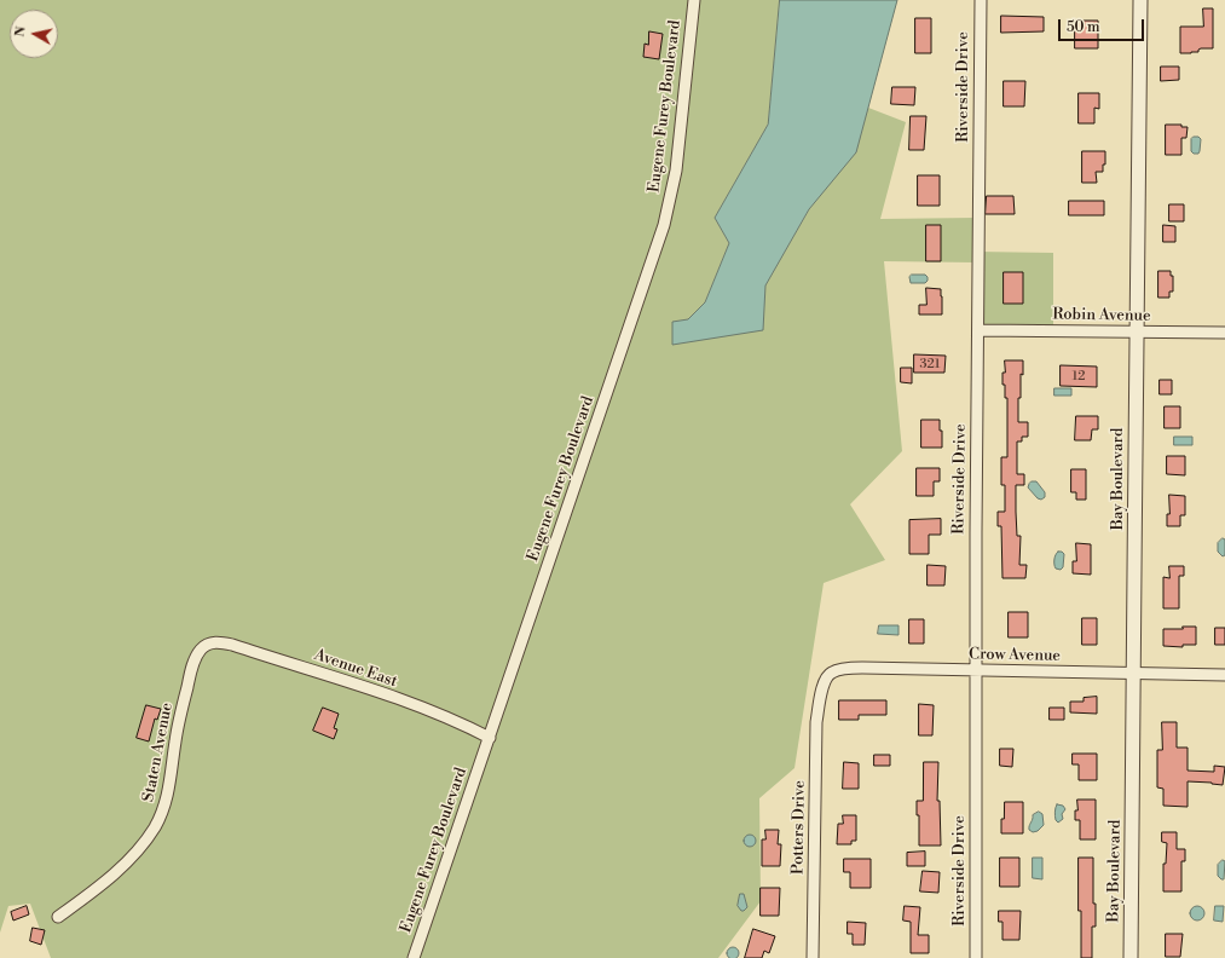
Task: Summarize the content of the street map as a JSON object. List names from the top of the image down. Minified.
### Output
{"streets":{"street":["Riverside Drive","Eugene Furey Boulevard","Robin Avenue","Bay Boulevard","Crow Avenue","Avenue East","Staten Avenue","Potters Drive"]},"crossings":[["Riverside Drive","Robin Avenue"],["Riverside Drive","Crow Avenue"],["Eugene Furey Boulevard","Avenue East"],["Robin Avenue","Bay Boulevard"],["Bay Boulevard","Crow Avenue"],["Crow Avenue","Potters Drive"],["Avenue East","Staten Avenue"]],"house_numbers":["321","12"],"scale_bar":"50 m","north":"left"}
